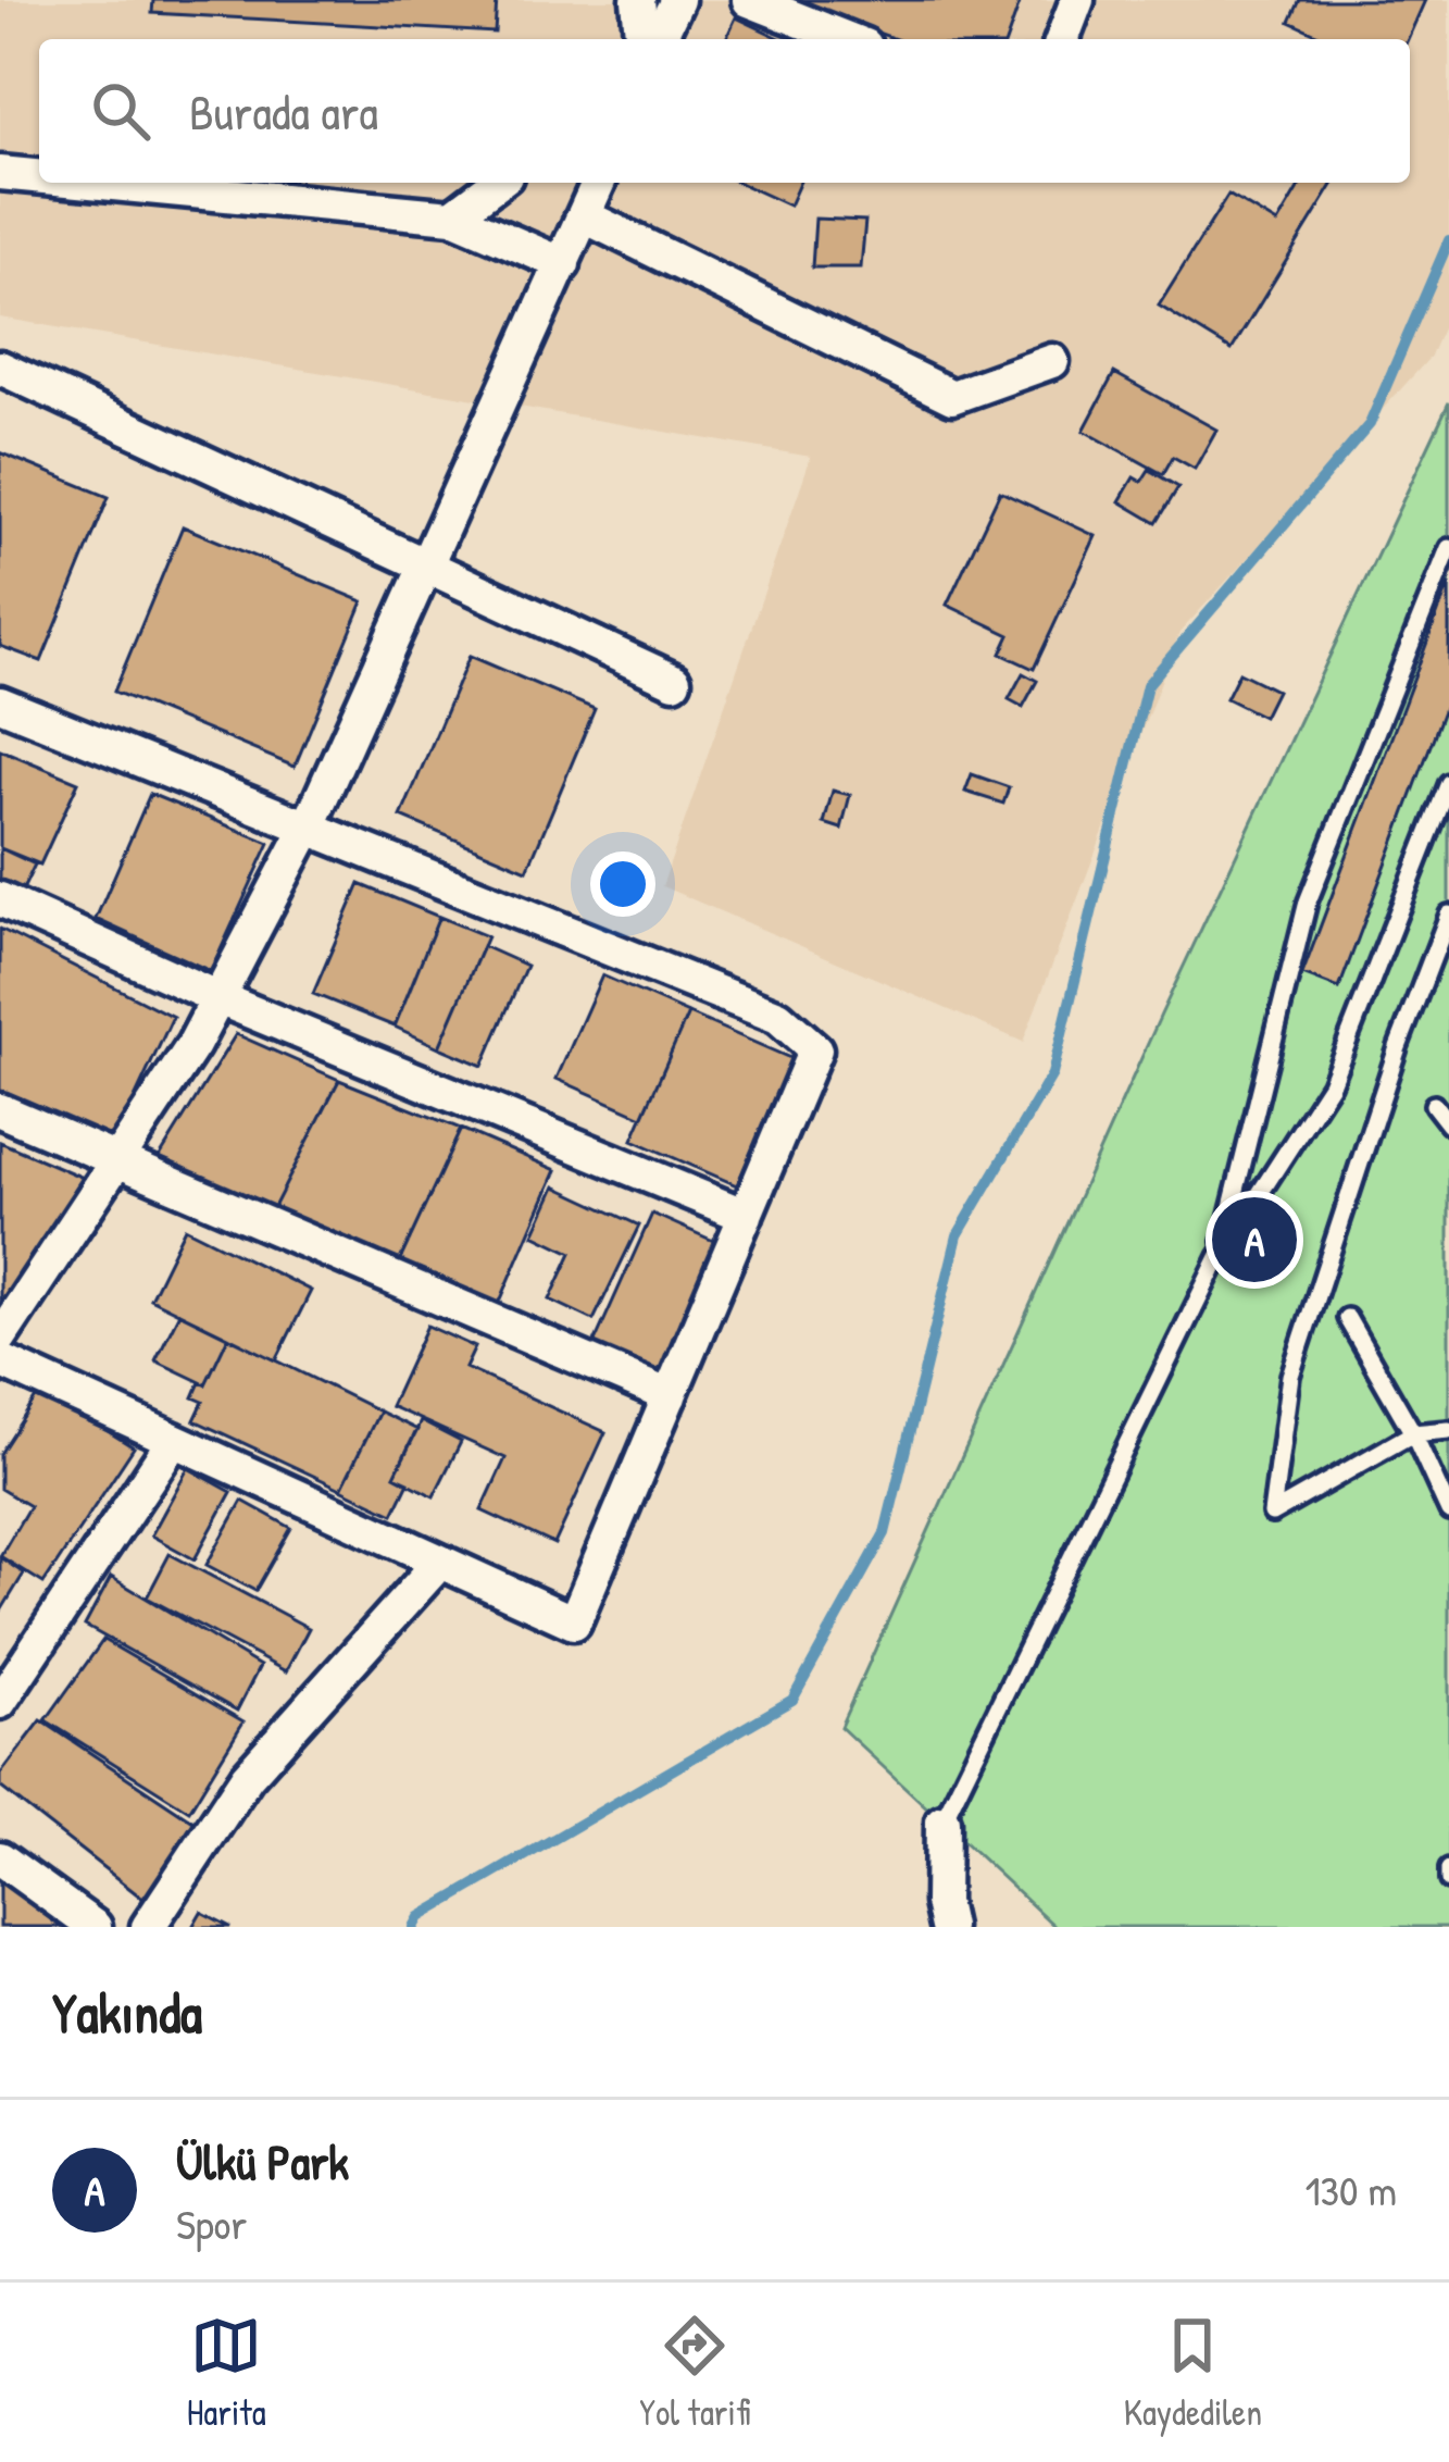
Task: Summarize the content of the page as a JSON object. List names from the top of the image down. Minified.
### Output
{"page":{"search":"Burada ara","pins":"A","heading":"Yakında","list":[{"mark":"A","name":"Ülkü Park","note":"Spor","value":"130 m"}],"nav":["Harita","Yol tarifi","Kaydedilen"]}}
